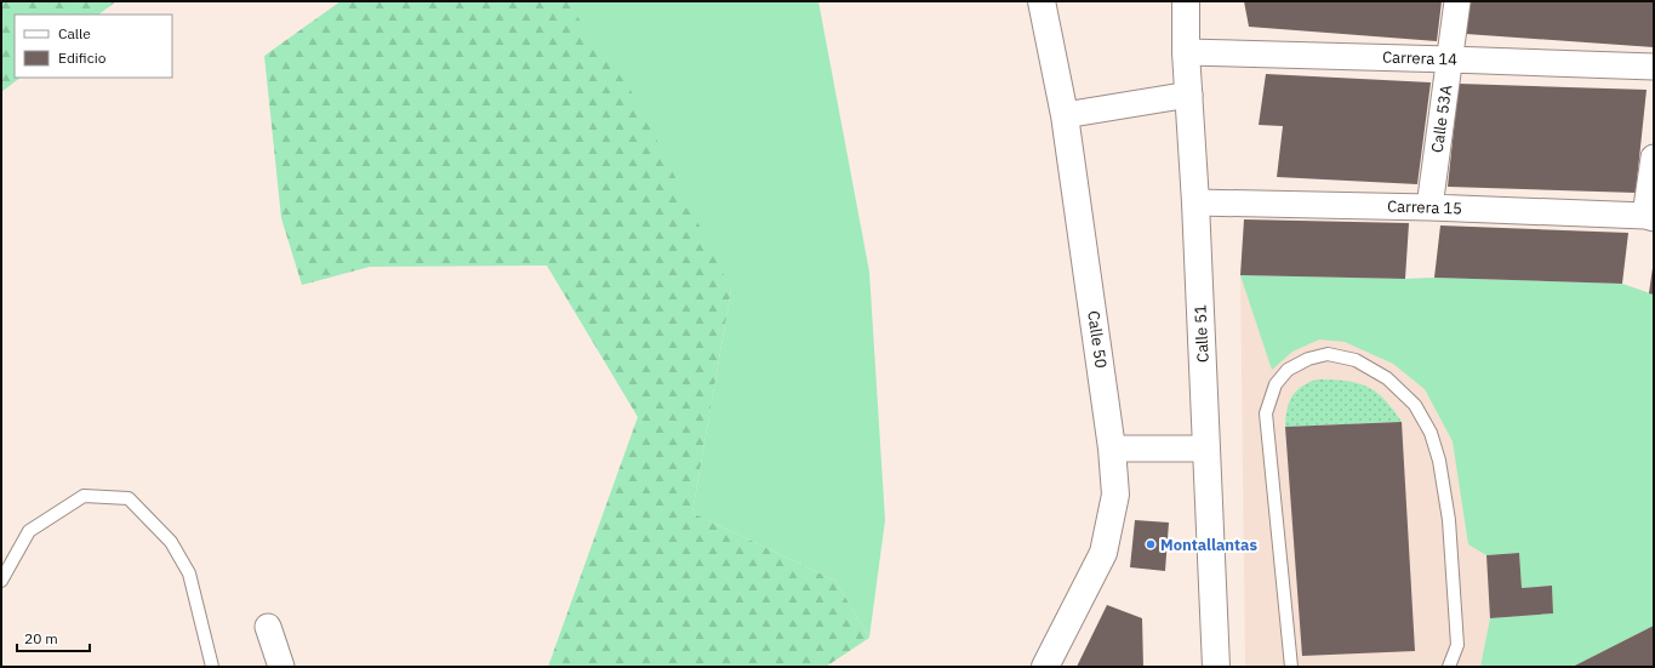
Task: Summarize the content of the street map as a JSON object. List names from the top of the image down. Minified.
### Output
{"streets":{"main road":["Calle 51","Calle 50"],"street":["Carrera 14","Calle 53A","Carrera 15"]},"crossings":[["Carrera 14","Calle 53A"],["Carrera 14","Calle 51"],["Calle 53A","Carrera 15"],["Carrera 15","Calle 51"]],"places":["Montallantas"],"legend":["Calle","Edificio"],"scale_bar":"20 m"}
